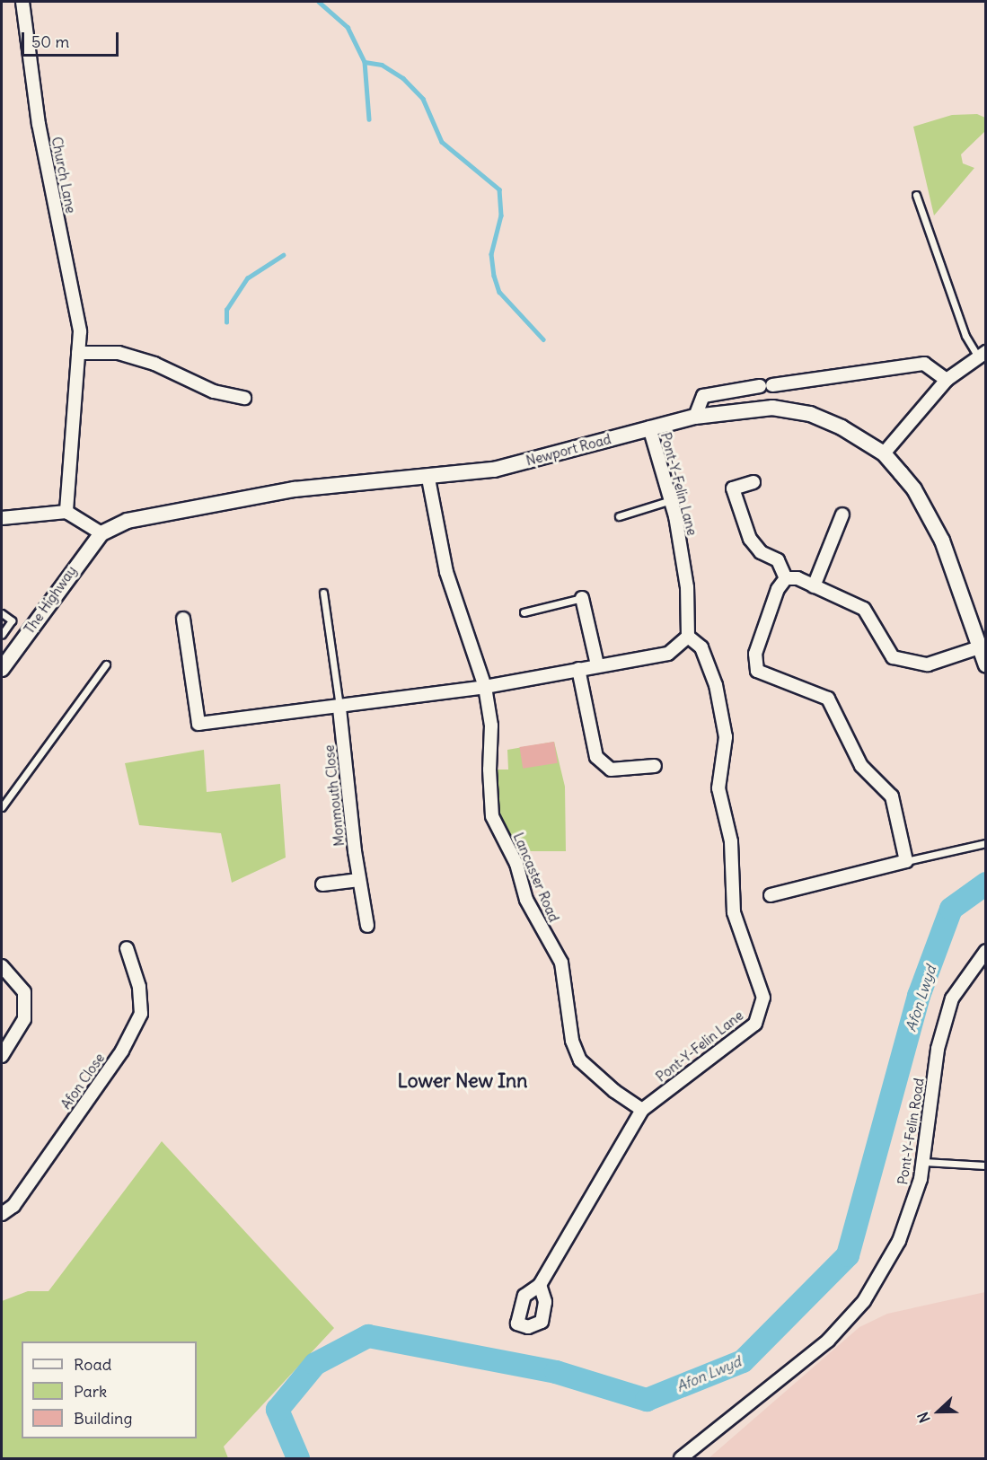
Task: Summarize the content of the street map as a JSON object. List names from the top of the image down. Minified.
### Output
{"streets":{"street":["Church Lane","Newport Road","Pont-Y-Felin Lane","The Highway","Monmouth Close","Lancaster Road","Afon Close","Pont-Y-Felin Road"]},"crossings":[["Newport Road","Pont-Y-Felin Lane"],["Newport Road","The Highway"],["Newport Road","Lancaster Road"],["Pont-Y-Felin Lane","Lancaster Road"]],"districts":["Lower New Inn"],"water":["Afon Lwyd"],"legend":["Road","Park","Building"],"scale_bar":"50 m","north":"left"}
